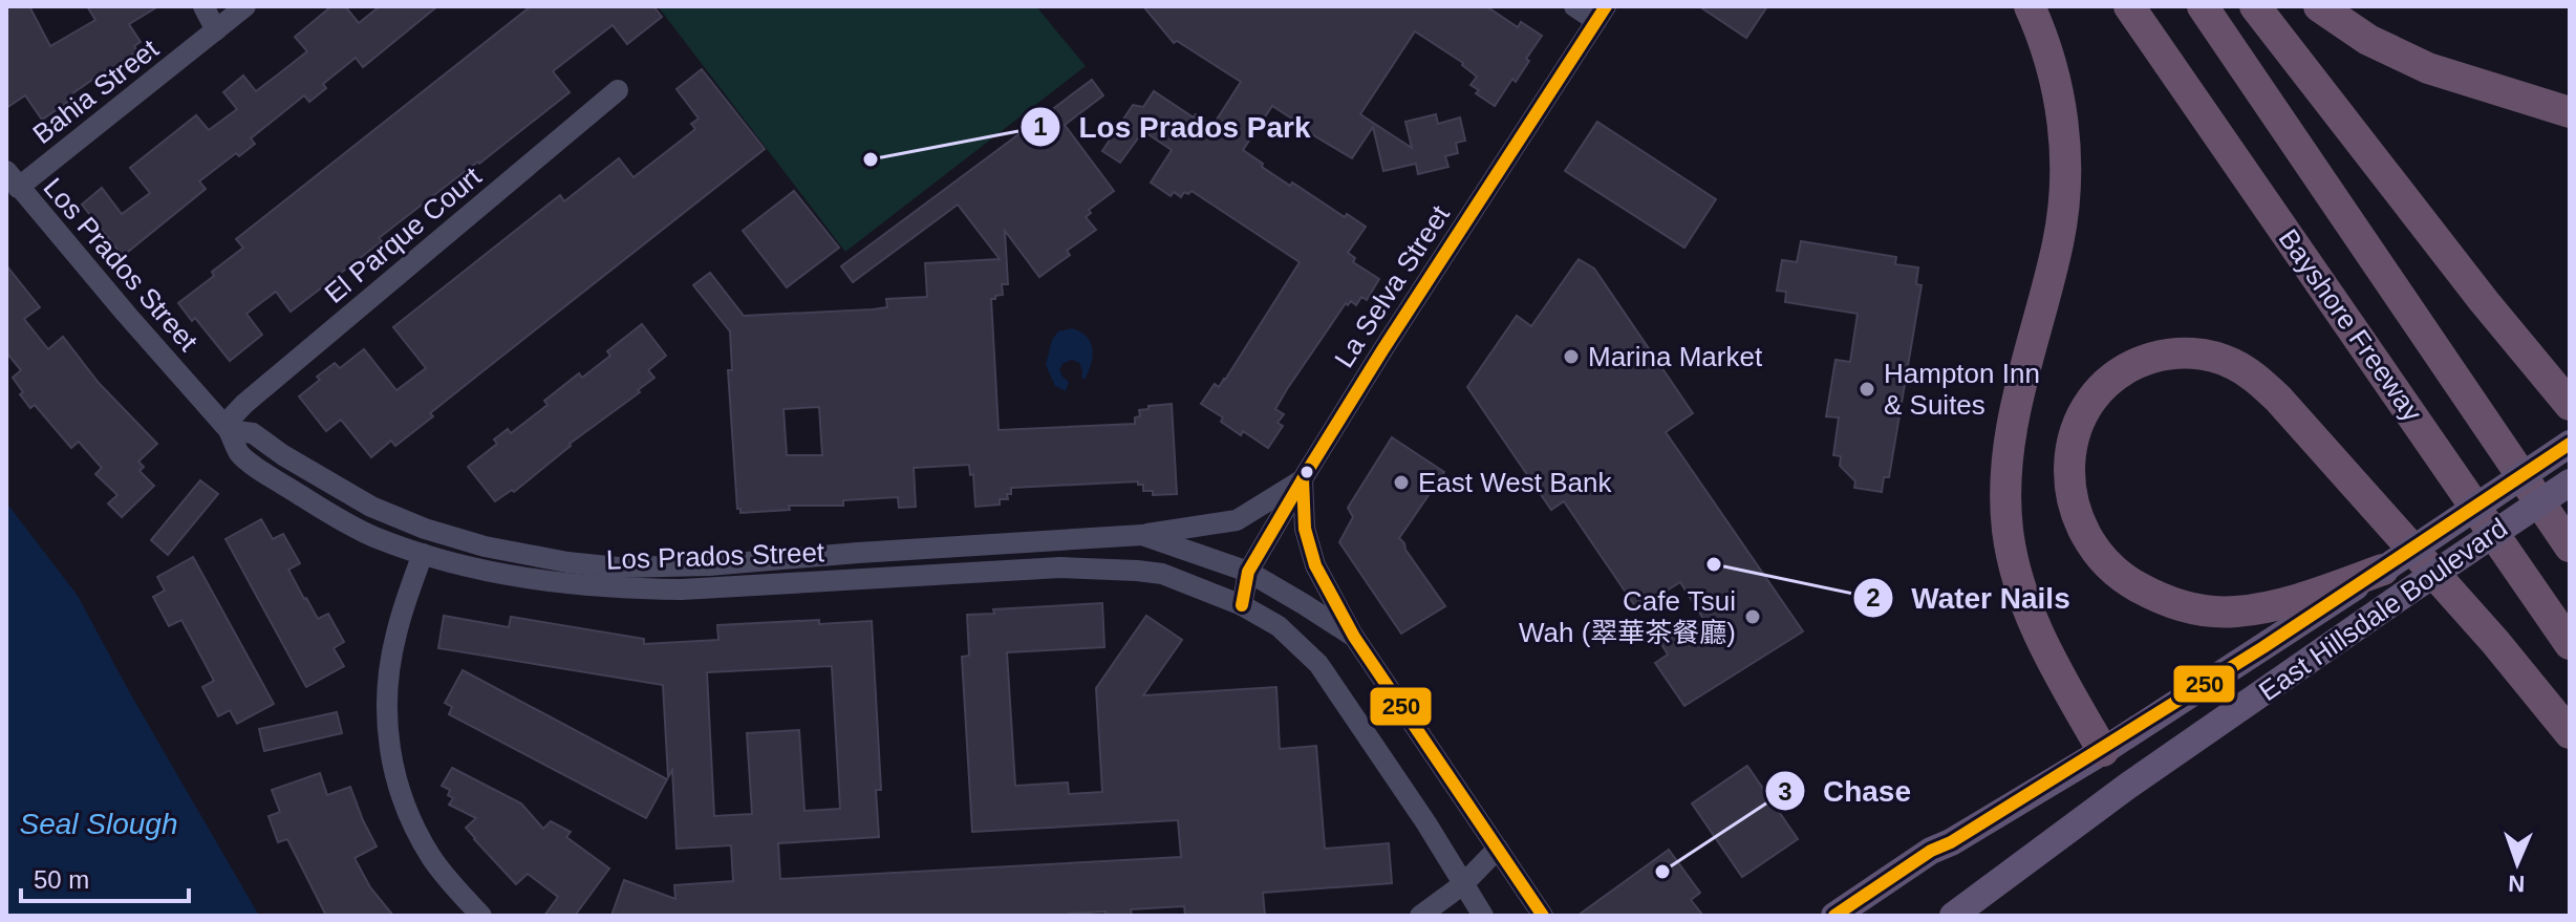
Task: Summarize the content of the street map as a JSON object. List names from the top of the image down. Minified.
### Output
{"streets":{"highway":["Bayshore Freeway"],"main road":["East Hillsdale Boulevard"],"street":["Bahia Street","El Parque Court","Los Prados Street","La Selva Street"]},"crossings":[["Bahia Street","Los Prados Street"],["El Parque Court","Los Prados Street"],["Los Prados Street","La Selva Street"]],"water":["Seal Slough"],"places":["Los Prados Park","Marina Market","Hampton Inn & Suites","East West Bank","Water Nails","Cafe Tsui Wah (翠華茶餐廳)","Chase"],"lines":["transit line 250"],"scale_bar":"50 m","north":"bottom"}
